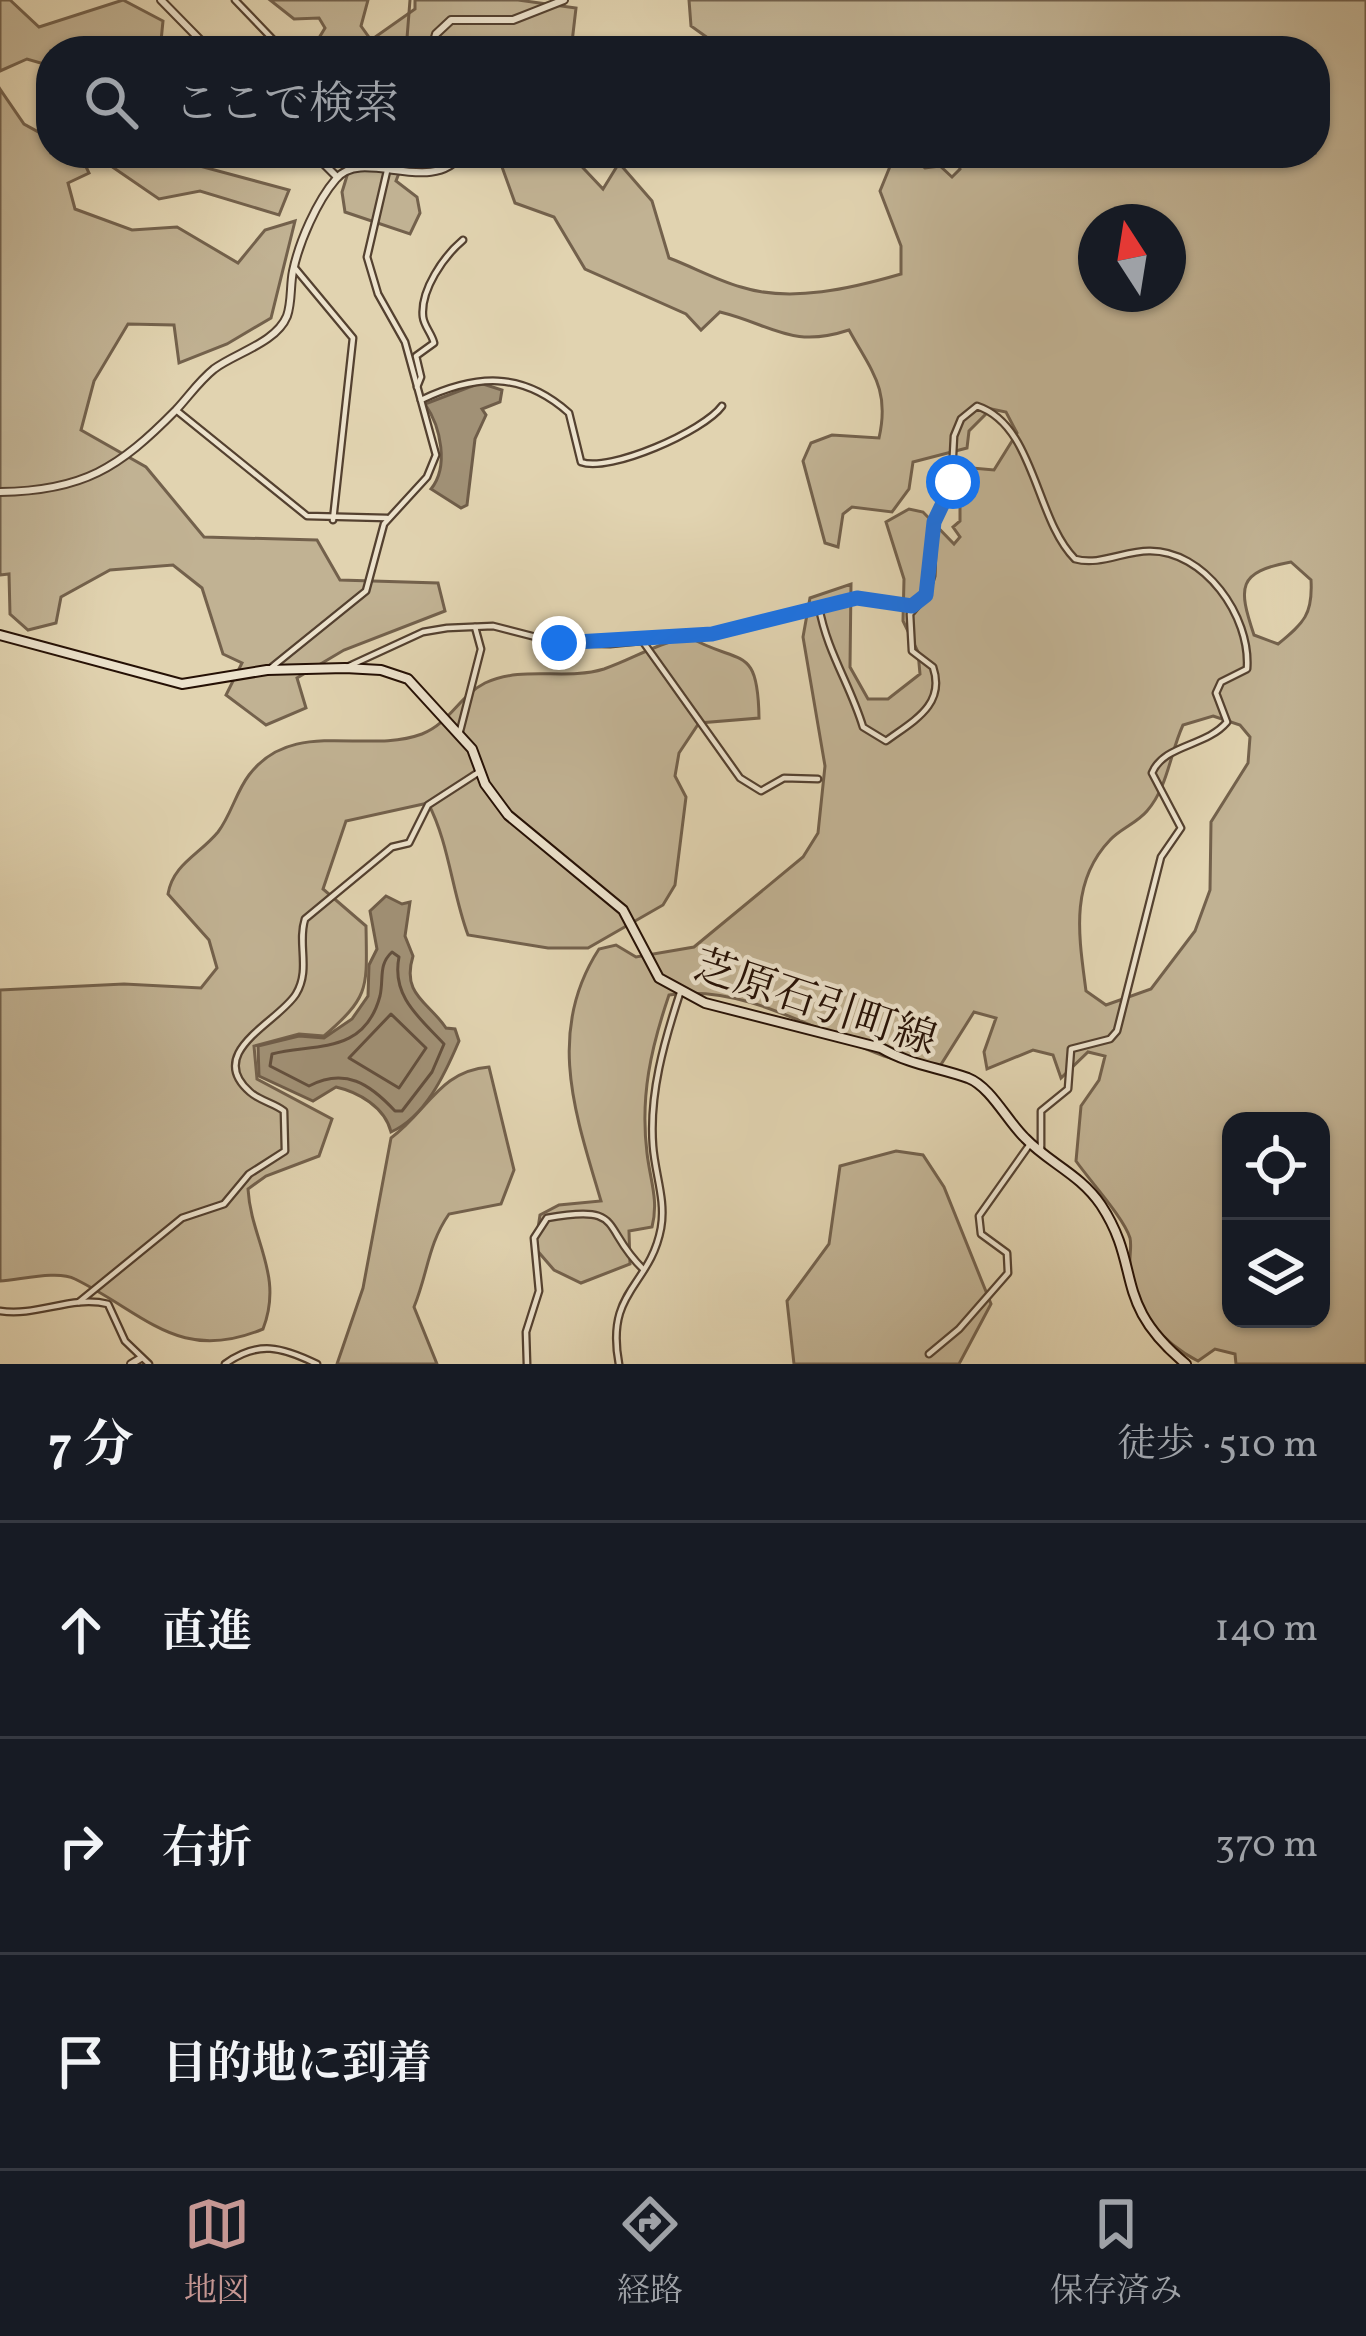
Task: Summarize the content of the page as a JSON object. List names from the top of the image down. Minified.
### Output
{"streets":{"main road":["芝原石引町線"]},"north":"top","page":{"search":"ここで検索","heading":["7 分","徒歩 · 510 m"],"list":[["直進","140 m"],["右折","370 m"],"目的地に到着"],"nav":["地図","経路","保存済み"]}}
